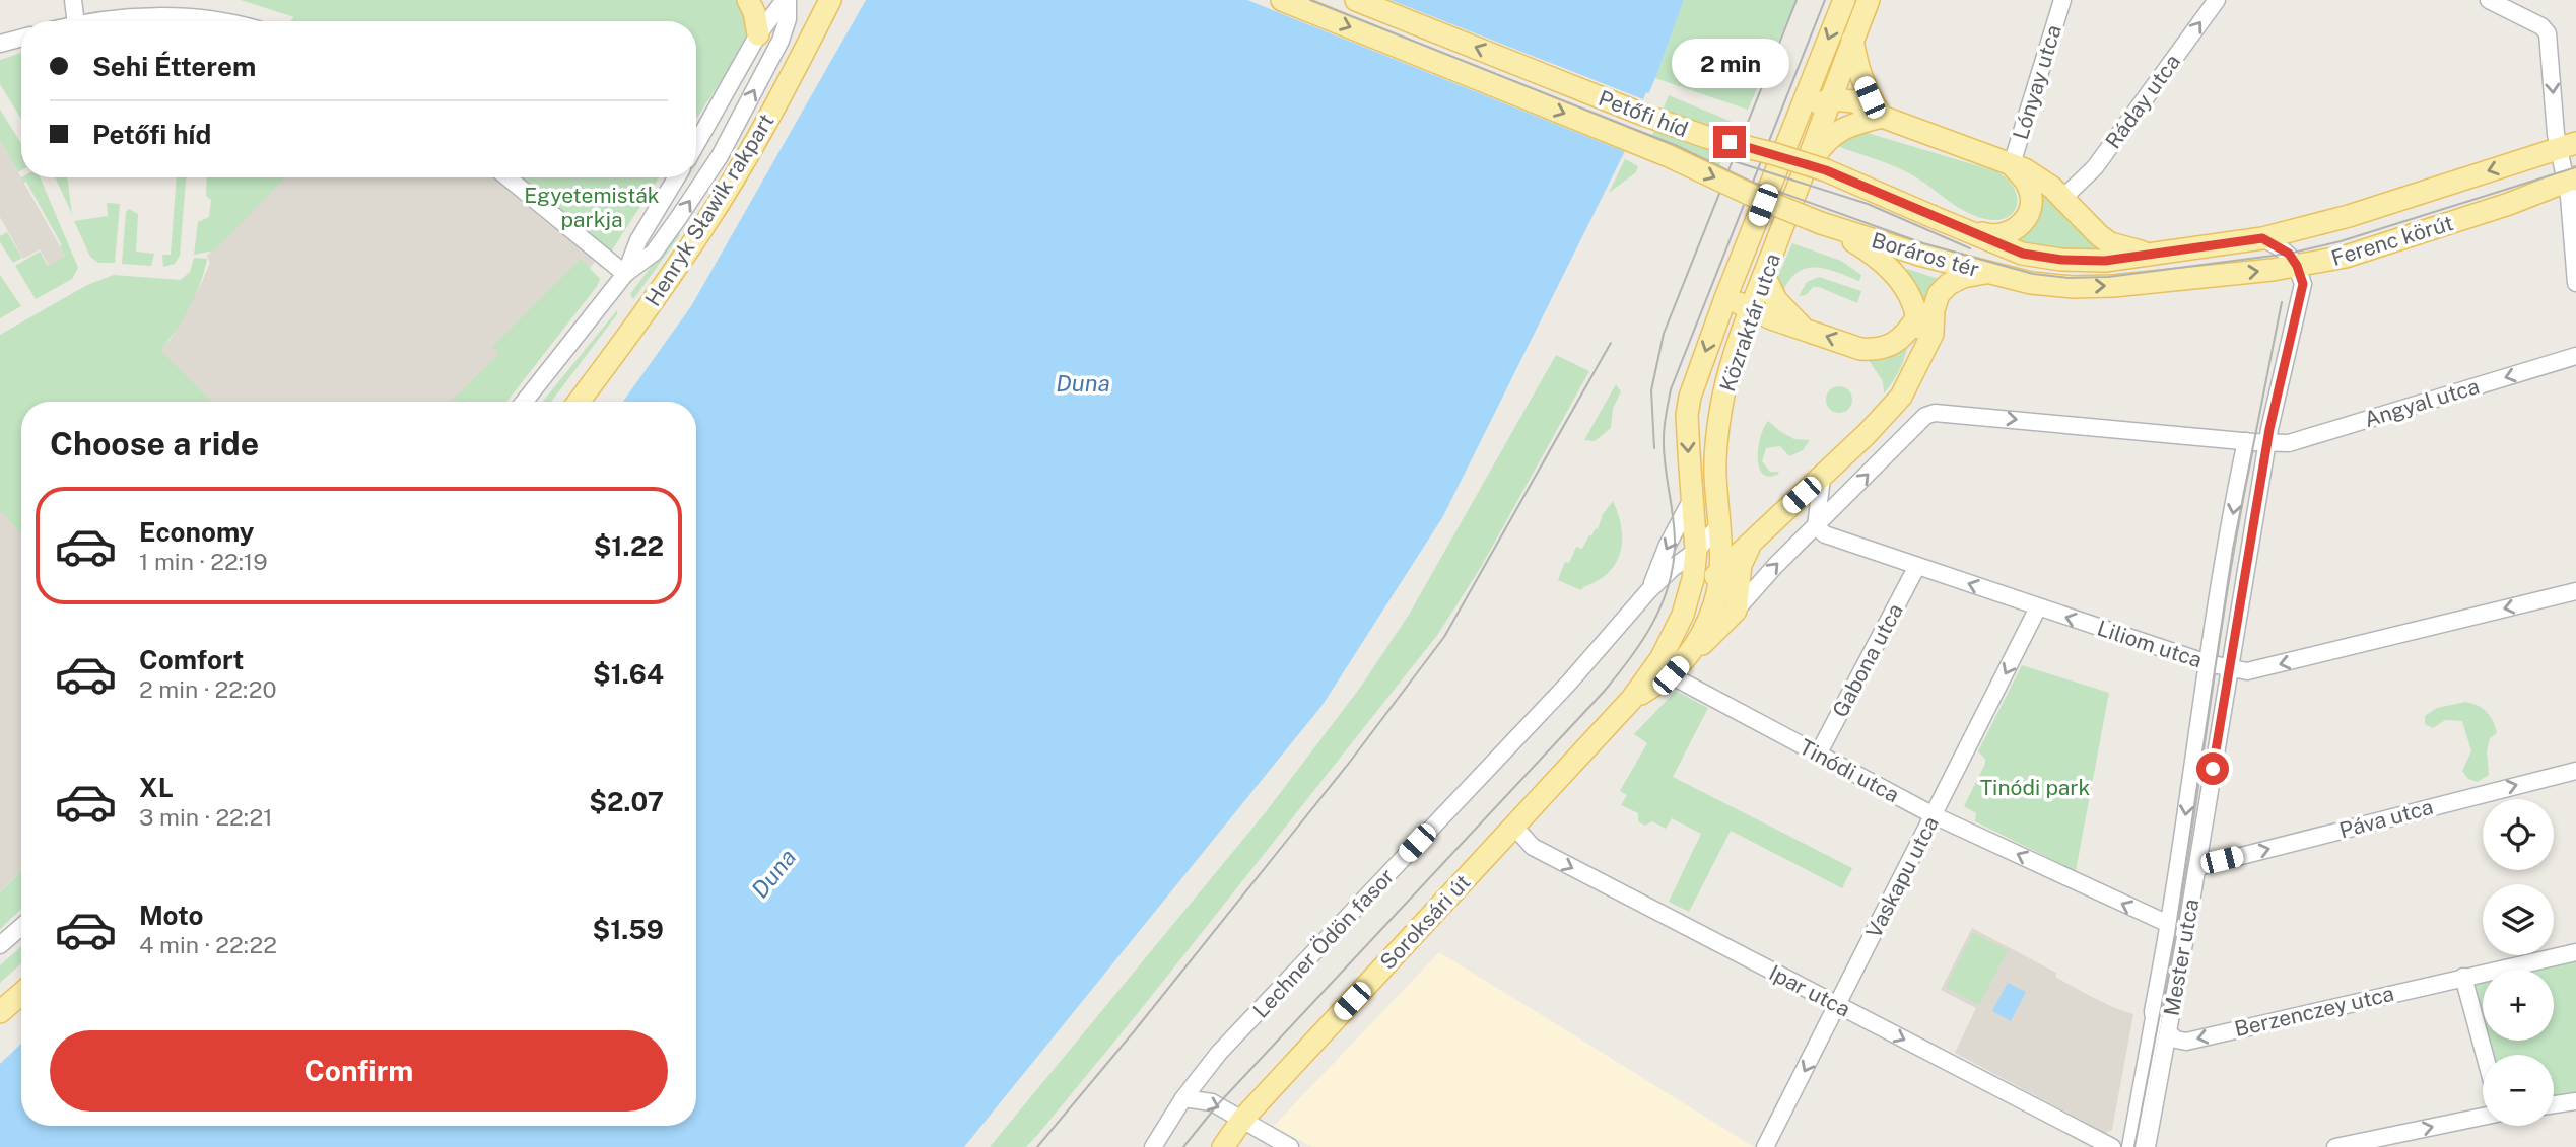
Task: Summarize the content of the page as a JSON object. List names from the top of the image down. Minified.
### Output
{"streets":{"main road":["Petőfi híd","Henryk Sławik rakpart","Ferenc körút","Boráros tér","Közraktár utca","Soroksári út"],"street":["Lónyay utca","Ráday utca","Angyal utca","Liliom utca","Gabona utca","Tinódi utca","Páva utca","Vaskapu utca","Lechner Ödön fasor","Mester utca","Ipar utca","Berzenczey utca"]},"crossings":[["Petőfi híd","Boráros tér"],["Ferenc körút","Boráros tér"],["Ferenc körút","Mester utca"],["Közraktár utca","Soroksári út"],["Közraktár utca","Lechner Ödön fasor"],["Angyal utca","Mester utca"],["Liliom utca","Gabona utca"],["Liliom utca","Vaskapu utca"],["Liliom utca","Mester utca"],["Gabona utca","Tinódi utca"],["Tinódi utca","Vaskapu utca"],["Tinódi utca","Soroksári út"],["Tinódi utca","Mester utca"],["Páva utca","Mester utca"],["Vaskapu utca","Ipar utca"],["Soroksári út","Ipar utca"],["Mester utca","Berzenczey utca"]],"one_way":["Ráday utca","Angyal utca","Liliom utca","Tinódi utca","Páva utca","Vaskapu utca","Ipar utca"],"water":["Duna"],"parks":["Egyetemisták parkja","Tinódi park"],"page":{"banner":["Sehi Étterem","Petőfi híd"],"bubble":"2 min","heading":"Choose a ride","list":[{"name":"Economy","note":"1 min · 22:19","value":"$1.22"},{"name":"Comfort","note":"2 min · 22:20","value":"$1.64"},{"name":"XL","note":"3 min · 22:21","value":"$2.07"},{"name":"Moto","note":"4 min · 22:22","value":"$1.59"}],"map_buttons":["+","−"],"buttons":"Confirm"}}
